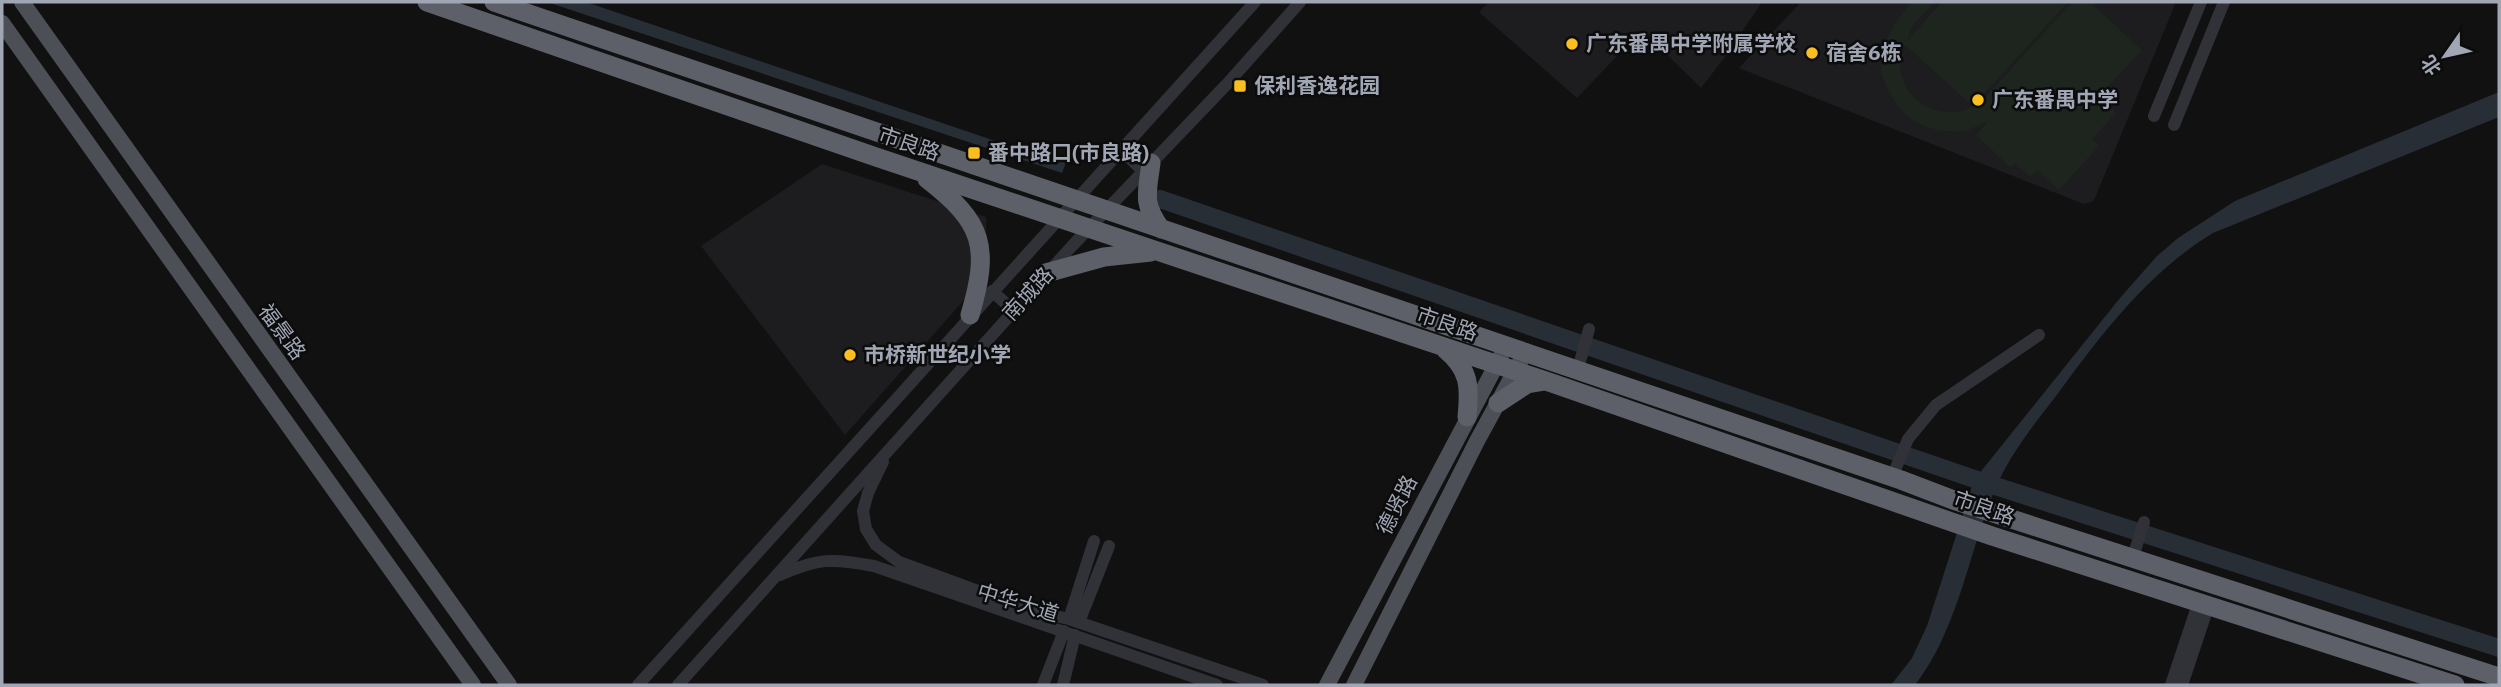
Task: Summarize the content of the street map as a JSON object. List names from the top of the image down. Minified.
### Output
{"streets":{"highway":["市良路"],"main road":["福景路","德贤路"],"street":["南城路","中华大道"]},"crossings":[["市良路","南城路"],["市良路","德贤路"],["南城路","中华大道"]],"places":{"other":["广东番禺中学附属学校","宿舍6栋","广东番禺中学","市桥新世纪小学"],"transit":["保利香逸花园","番中路口(市良路)"]},"north":"bottom left"}
